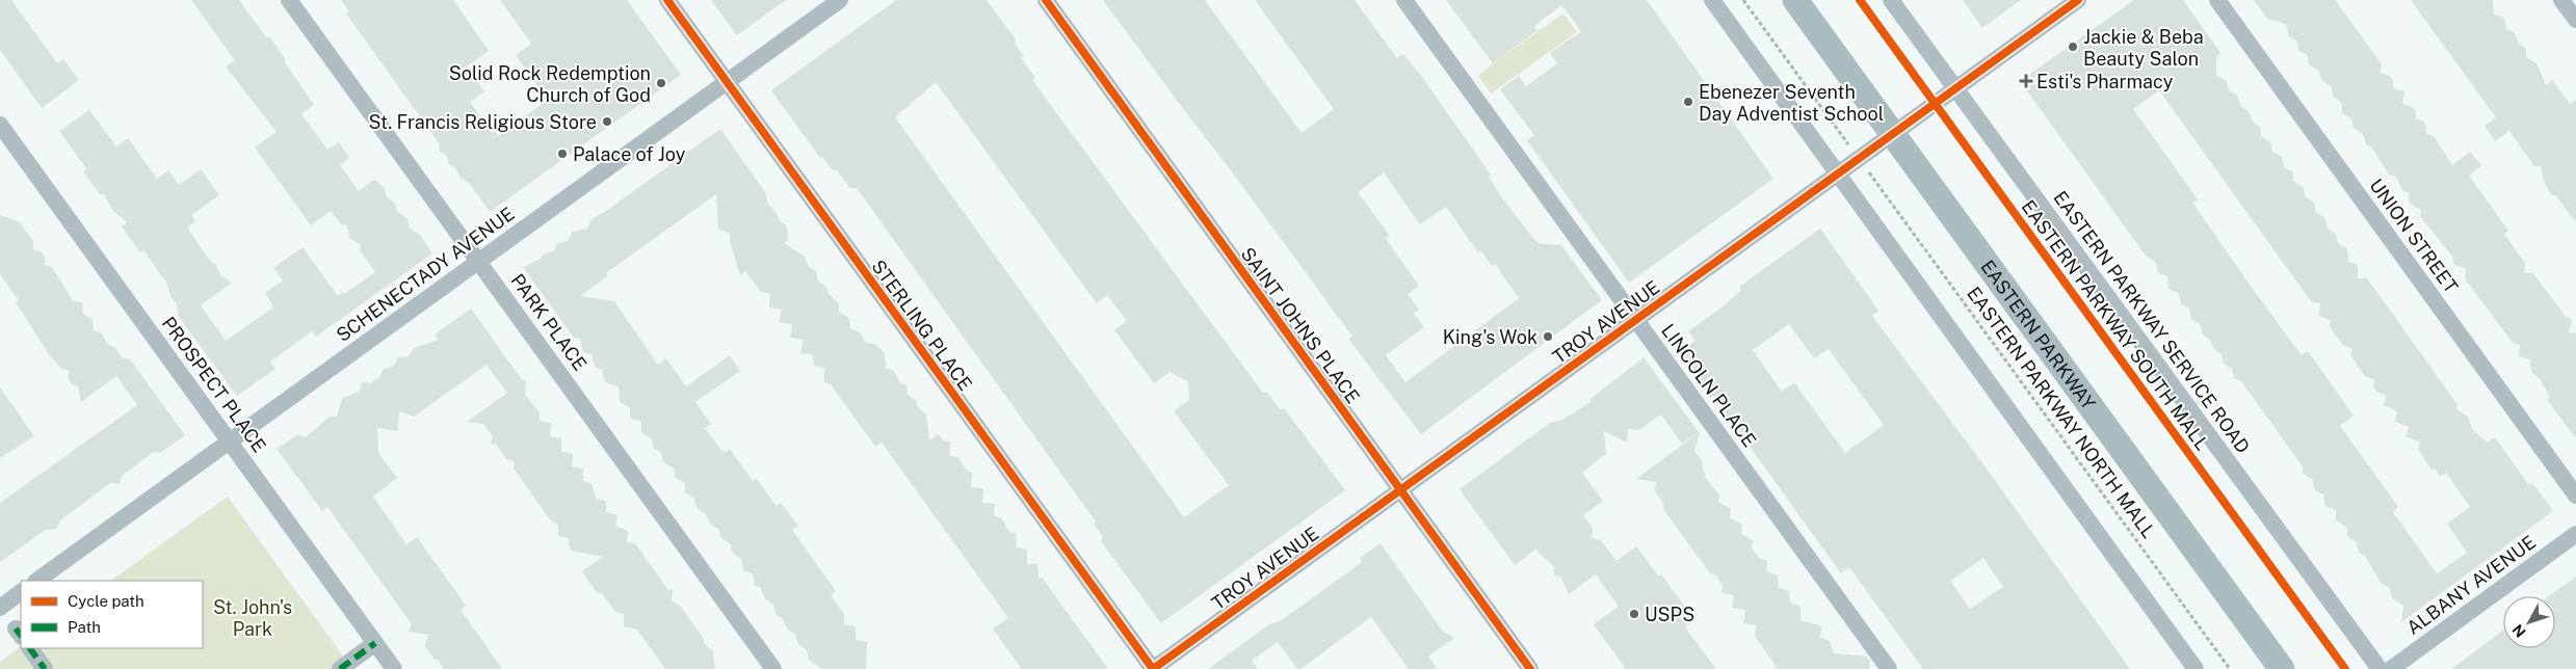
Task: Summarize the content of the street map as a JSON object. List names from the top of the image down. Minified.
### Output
{"streets":{"main road":["EASTERN PARKWAY"],"street":["UNION STREET","SCHENECTADY AVENUE","PARK PLACE","TROY AVENUE","EASTERN PARKWAY SERVICE ROAD","STERLING PLACE","SAINT JOHNS PLACE","PROSPECT PLACE","LINCOLN PLACE","ALBANY AVENUE"],"path":["EASTERN PARKWAY NORTH MALL"],"cycle path":["EASTERN PARKWAY SOUTH MALL"]},"crossings":[["SCHENECTADY AVENUE","PARK PLACE"],["SCHENECTADY AVENUE","STERLING PLACE"],["SCHENECTADY AVENUE","PROSPECT PLACE"],["TROY AVENUE","EASTERN PARKWAY SERVICE ROAD"],["TROY AVENUE","STERLING PLACE"],["TROY AVENUE","SAINT JOHNS PLACE"],["TROY AVENUE","EASTERN PARKWAY"],["TROY AVENUE","LINCOLN PLACE"]],"parks":["St. John's Park"],"places":{"other":["Jackie & Beba Beauty Salon","Solid Rock Redemption Church of God","Ebenezer Seventh Day Adventist School","St. Francis Religious Store","Palace of Joy","King's Wok","USPS"],"health":["Esti's Pharmacy"]},"legend":["Cycle path","Path"],"north":"bottom left"}
